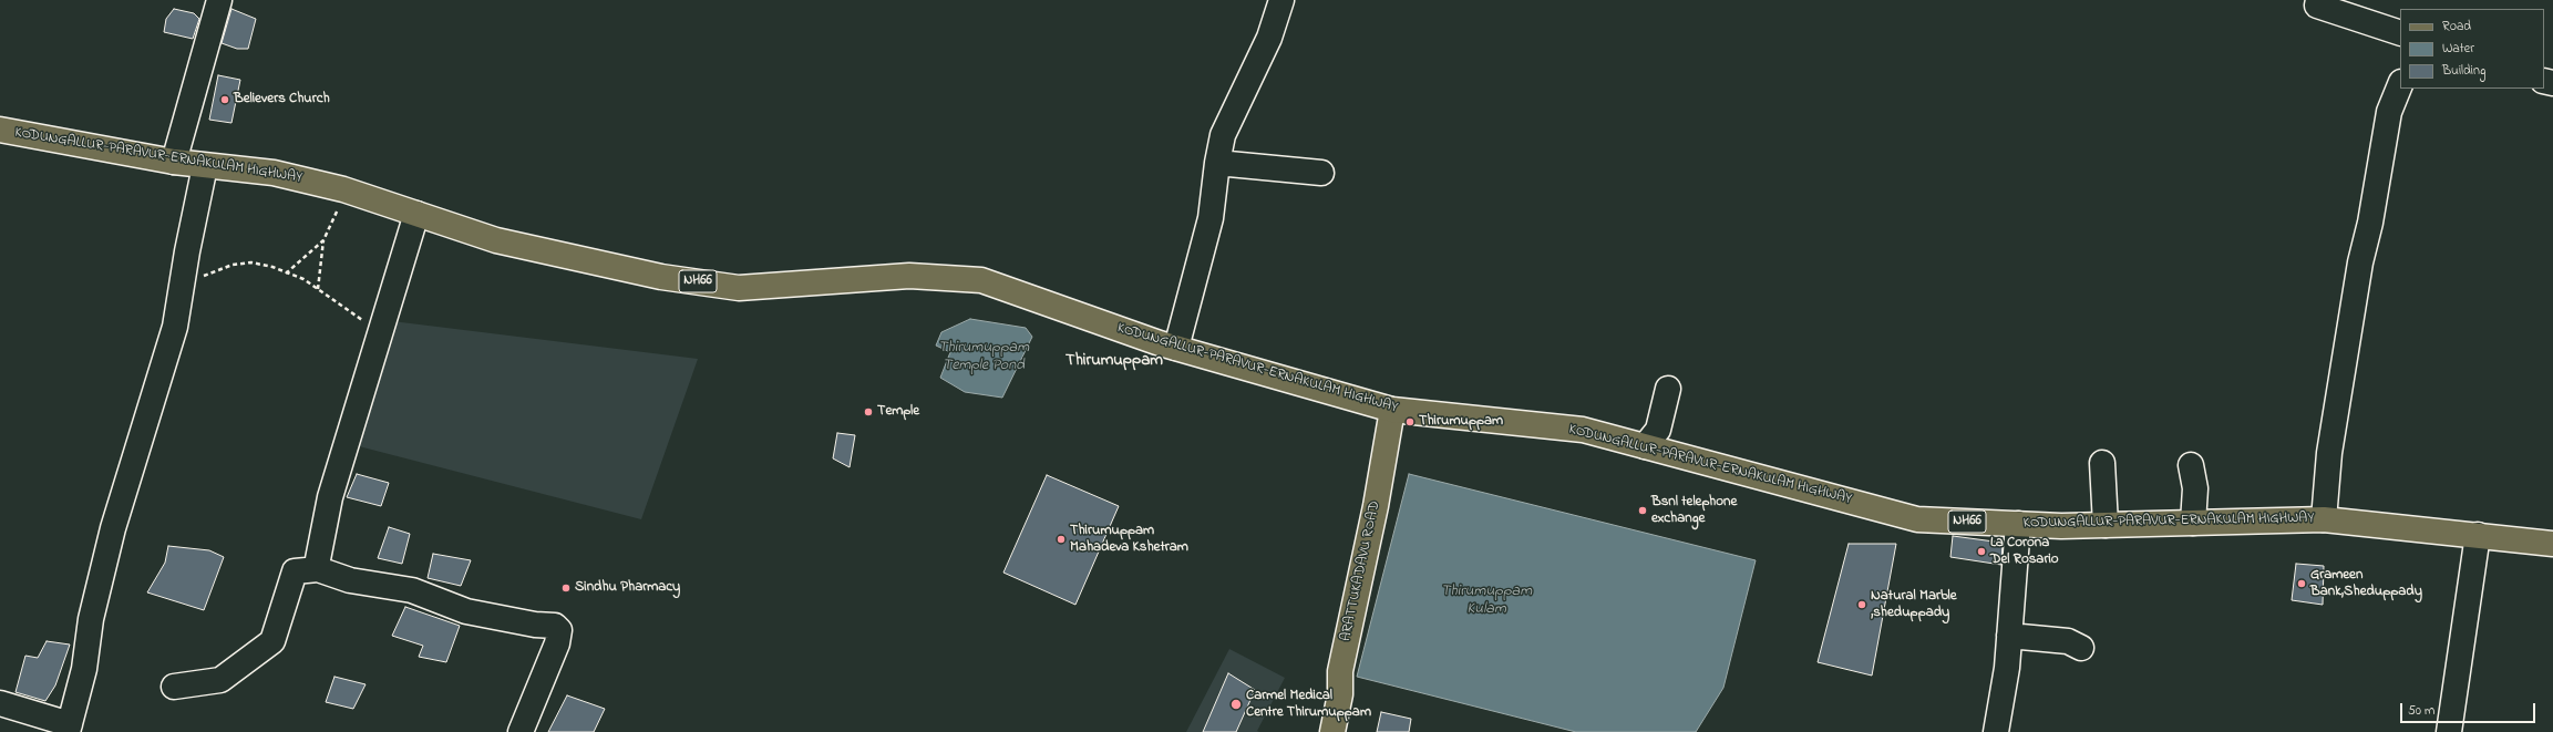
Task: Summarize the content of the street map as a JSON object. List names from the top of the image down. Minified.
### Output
{"streets":{"main road":["KODUNGALLUR-PARAVUR-ERNAKULAM HIGHWAY","NH66","ARATTUKADAVU ROAD"]},"crossings":[["KODUNGALLUR-PARAVUR-ERNAKULAM HIGHWAY","ARATTUKADAVU ROAD"]],"districts":["Thirumuppam"],"water":["Thirumuppam Temple Pond","Thirumuppam Kulam"],"places":["Believers Church","Temple","Thirumuppam","Bsnl telephone exchange","Thirumuppam Mahadeva Kshetram","La Corona Del Rosario","Grameen Bank,Sheduppady","Sindhu Pharmacy","Natural Marble ,sheduppady","Carmel Medical Centre Thirumuppam"],"legend":["Road","Water","Building"],"scale_bar":"50 m"}
